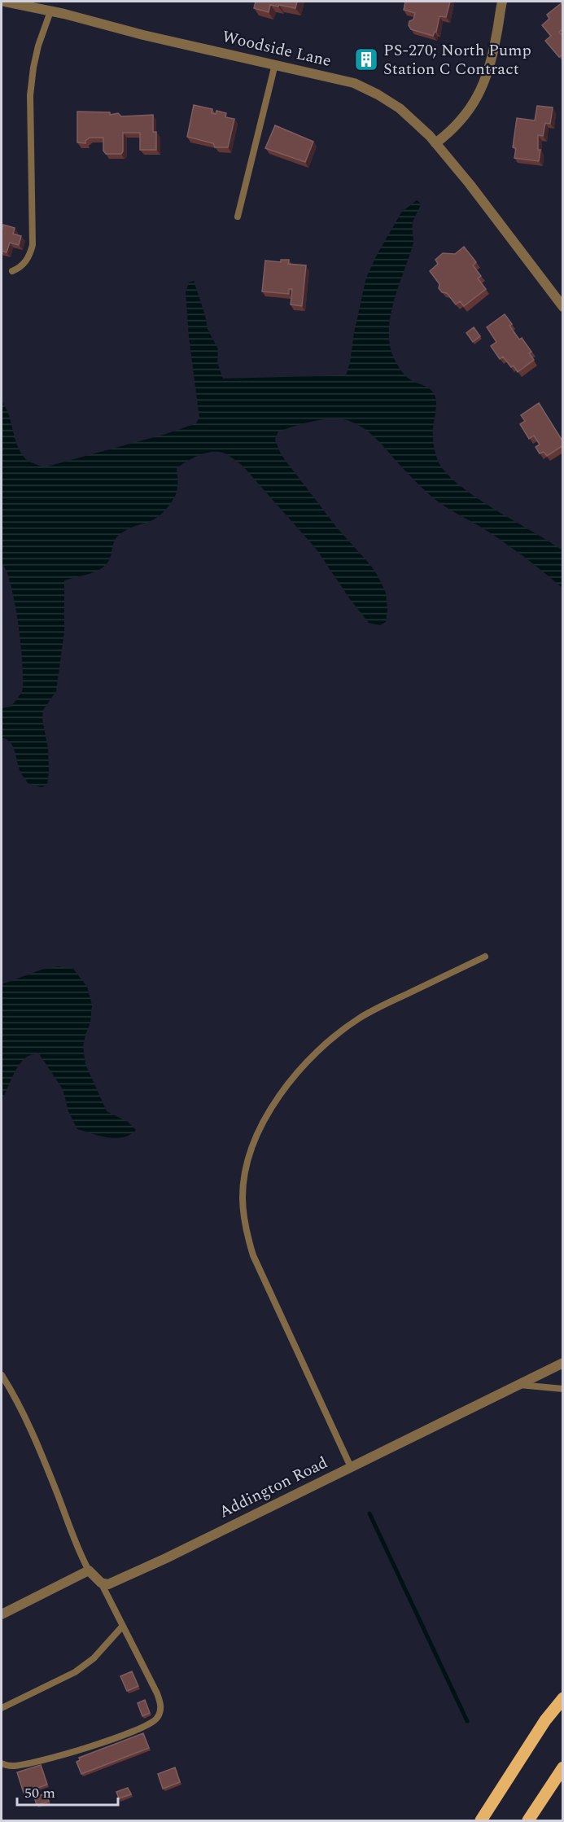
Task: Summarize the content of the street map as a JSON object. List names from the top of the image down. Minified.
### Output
{"streets":{"street":["Woodside Lane","Addington Road"]},"places":{"building":["PS-270; North Pump Station C Contract"]},"scale_bar":"50 m"}
